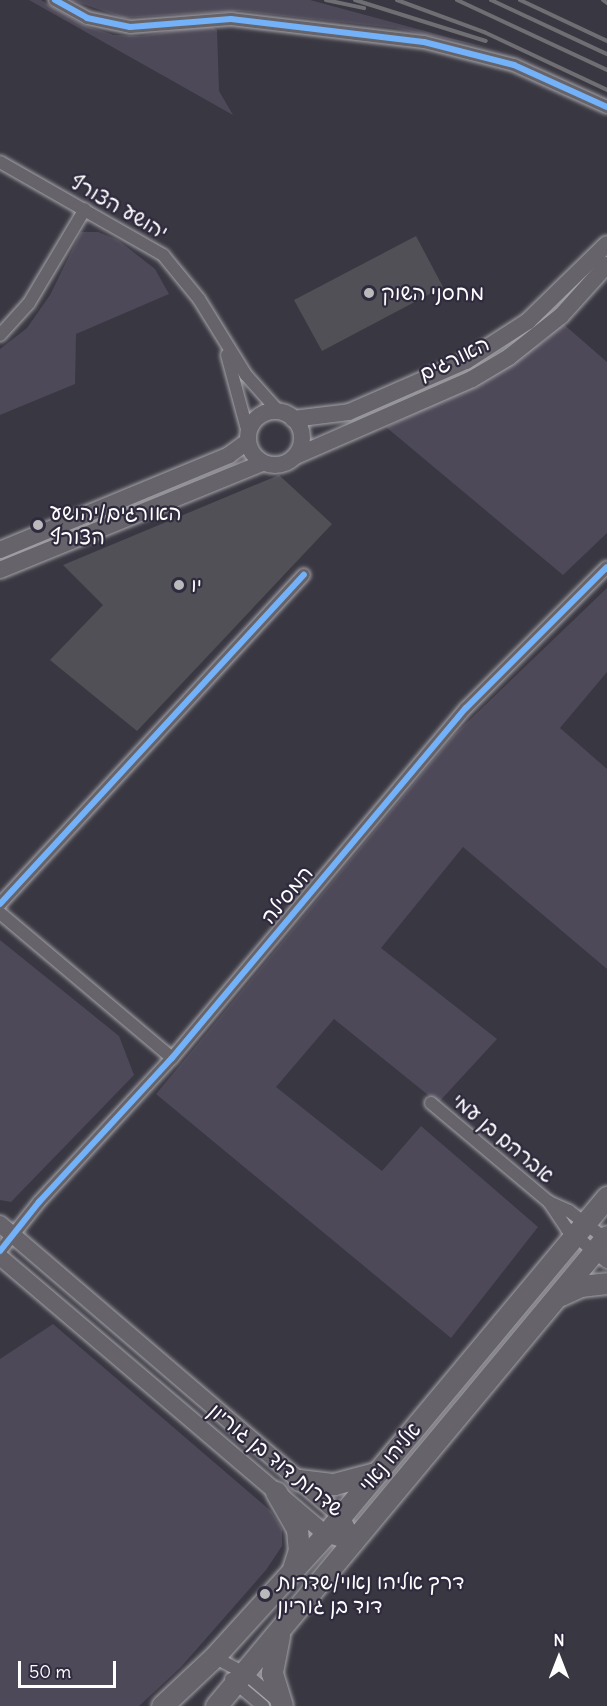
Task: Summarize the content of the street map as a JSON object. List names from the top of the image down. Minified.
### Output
{"streets":{"highway":["אליהו נאוי"],"street":["יהושע הצורף","האורגים","המסילה","אברהם בן עמי","שדרות דוד בן גוריון"]},"crossings":[["יהושע הצורף","האורגים"],["המסילה","שדרות דוד בן גוריון"],["אברהם בן עמי","אליהו נאוי"],["אליהו נאוי","שדרות דוד בן גוריון"]],"places":["מחסני השוק","האורגים/יהושע הצורף","יו","דרך אליהו נאוי/שדרות דוד בן גוריון"],"scale_bar":"50 m","north":"top"}
